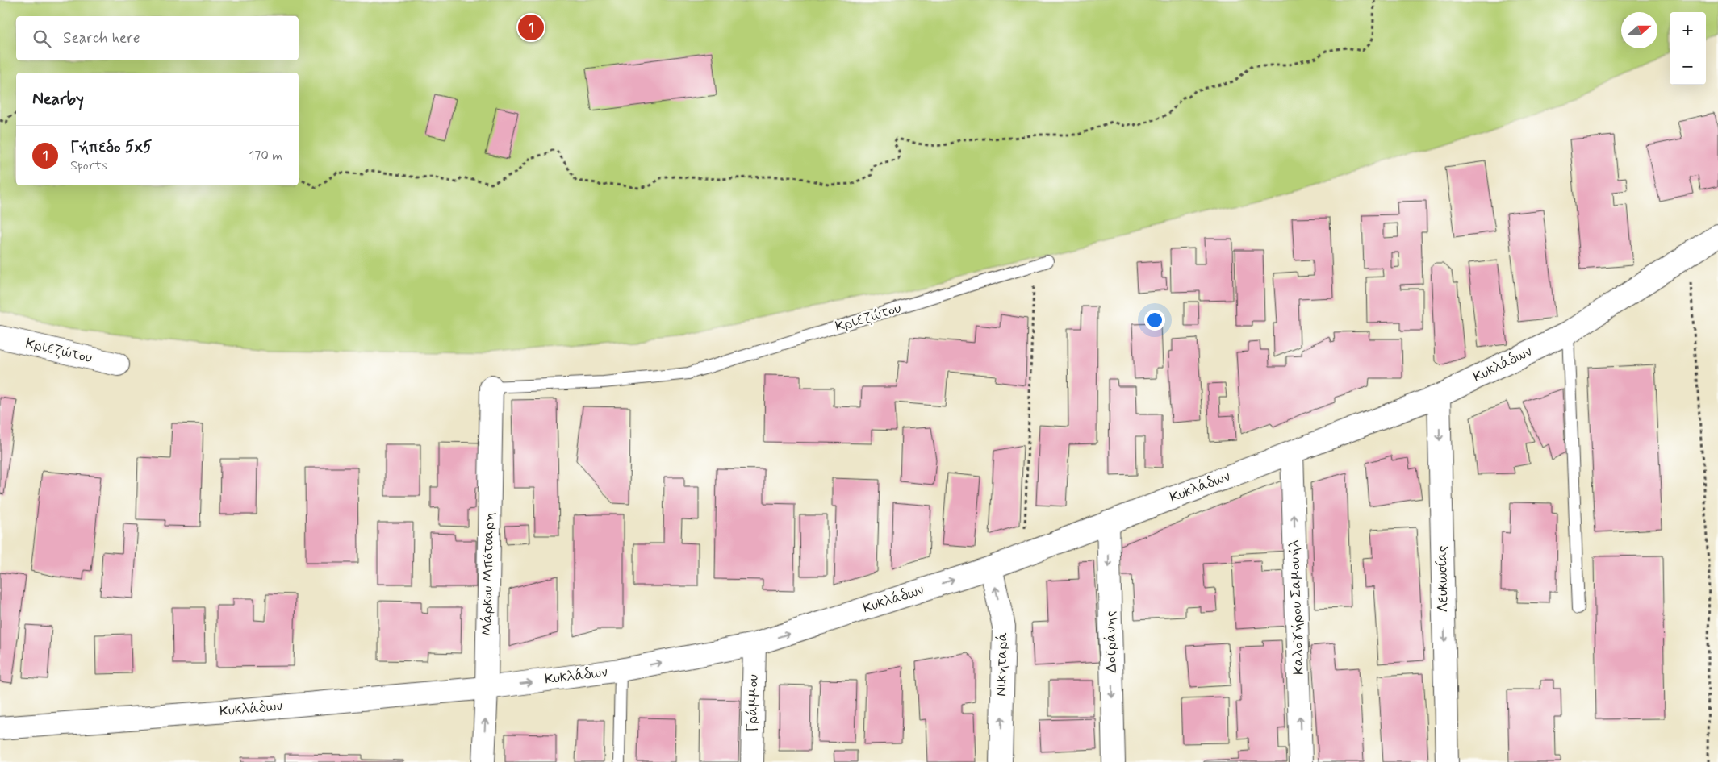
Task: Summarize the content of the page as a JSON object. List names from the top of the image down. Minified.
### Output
{"streets":{"street":["Κριεζώτου","Κυκλάδων","Μάρκου Μπότσαρη","Λευκωσίας","Καλογήρου Σαμουήλ","Δοϊράνης","Νικηταρά","Γράμμου"]},"crossings":[["Κριεζώτου","Μάρκου Μπότσαρη"],["Κυκλάδων","Μάρκου Μπότσαρη"],["Κυκλάδων","Λευκωσίας"],["Κυκλάδων","Καλογήρου Σαμουήλ"],["Κυκλάδων","Δοϊράνης"],["Κυκλάδων","Νικηταρά"],["Κυκλάδων","Γράμμου"]],"one_way":["Λευκωσίας","Καλογήρου Σαμουήλ","Δοϊράνης","Νικηταρά"],"north":"right","page":{"map_buttons":["+","−"],"pins":"1","search":"Search here","heading":"Nearby","list":[{"mark":"1","name":"Γήπεδο 5x5","note":"Sports","value":"170 m"}]}}
